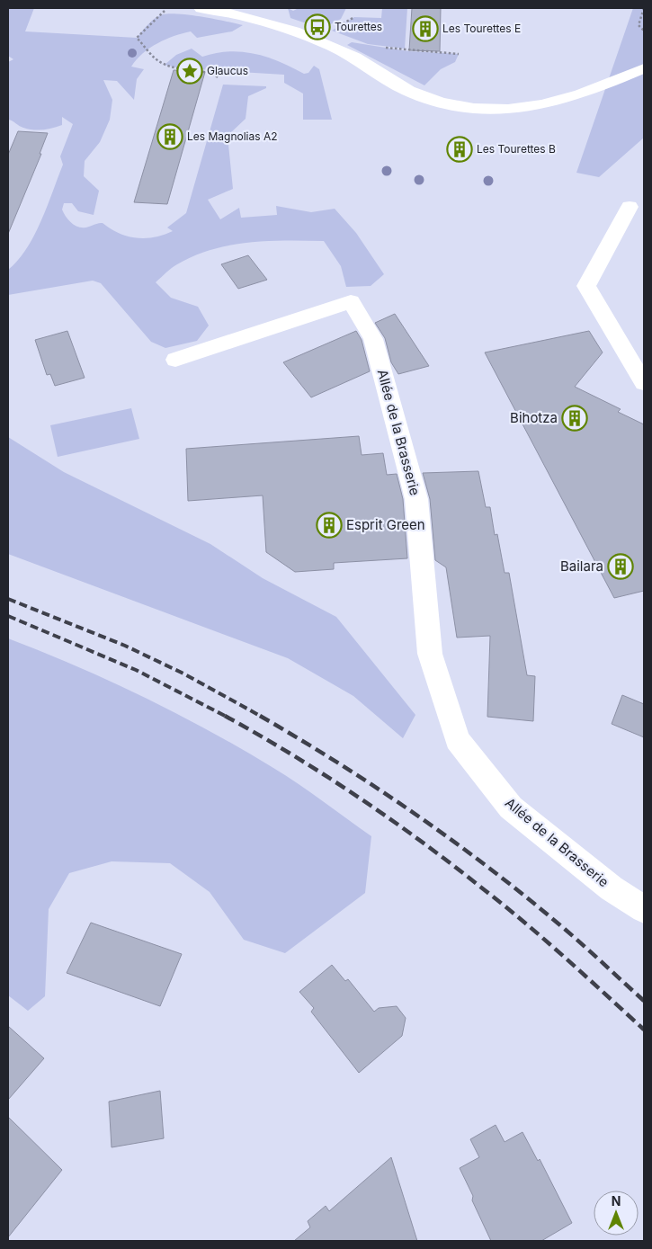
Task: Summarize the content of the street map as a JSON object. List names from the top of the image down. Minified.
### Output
{"streets":{"street":["Allée de la Brasserie"]},"places":{"bus stop":["Tourettes"],"building":["Les Tourettes E","Les Magnolias A2","Les Tourettes B","Bihotza","Esprit Green","Bailara"],"place":["Glaucus"]},"north":"top"}
